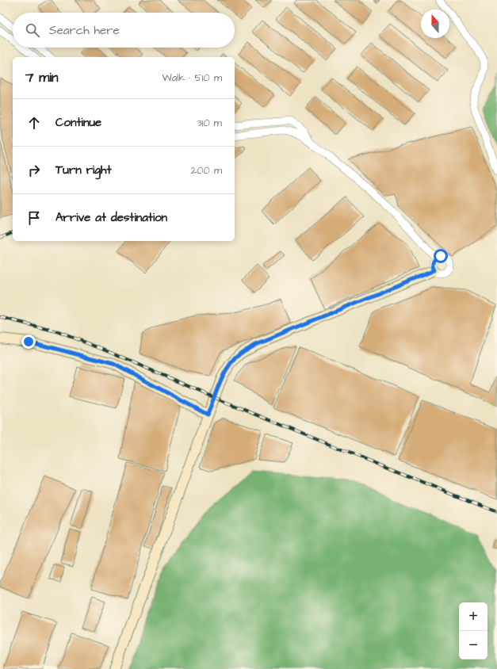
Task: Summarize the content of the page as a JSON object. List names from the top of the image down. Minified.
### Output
{"north":"top","page":{"search":"Search here","heading":["7 min","Walk · 510 m"],"list":[["Continue","310 m"],["Turn right","200 m"],"Arrive at destination"],"map_buttons":["+","−"]}}
